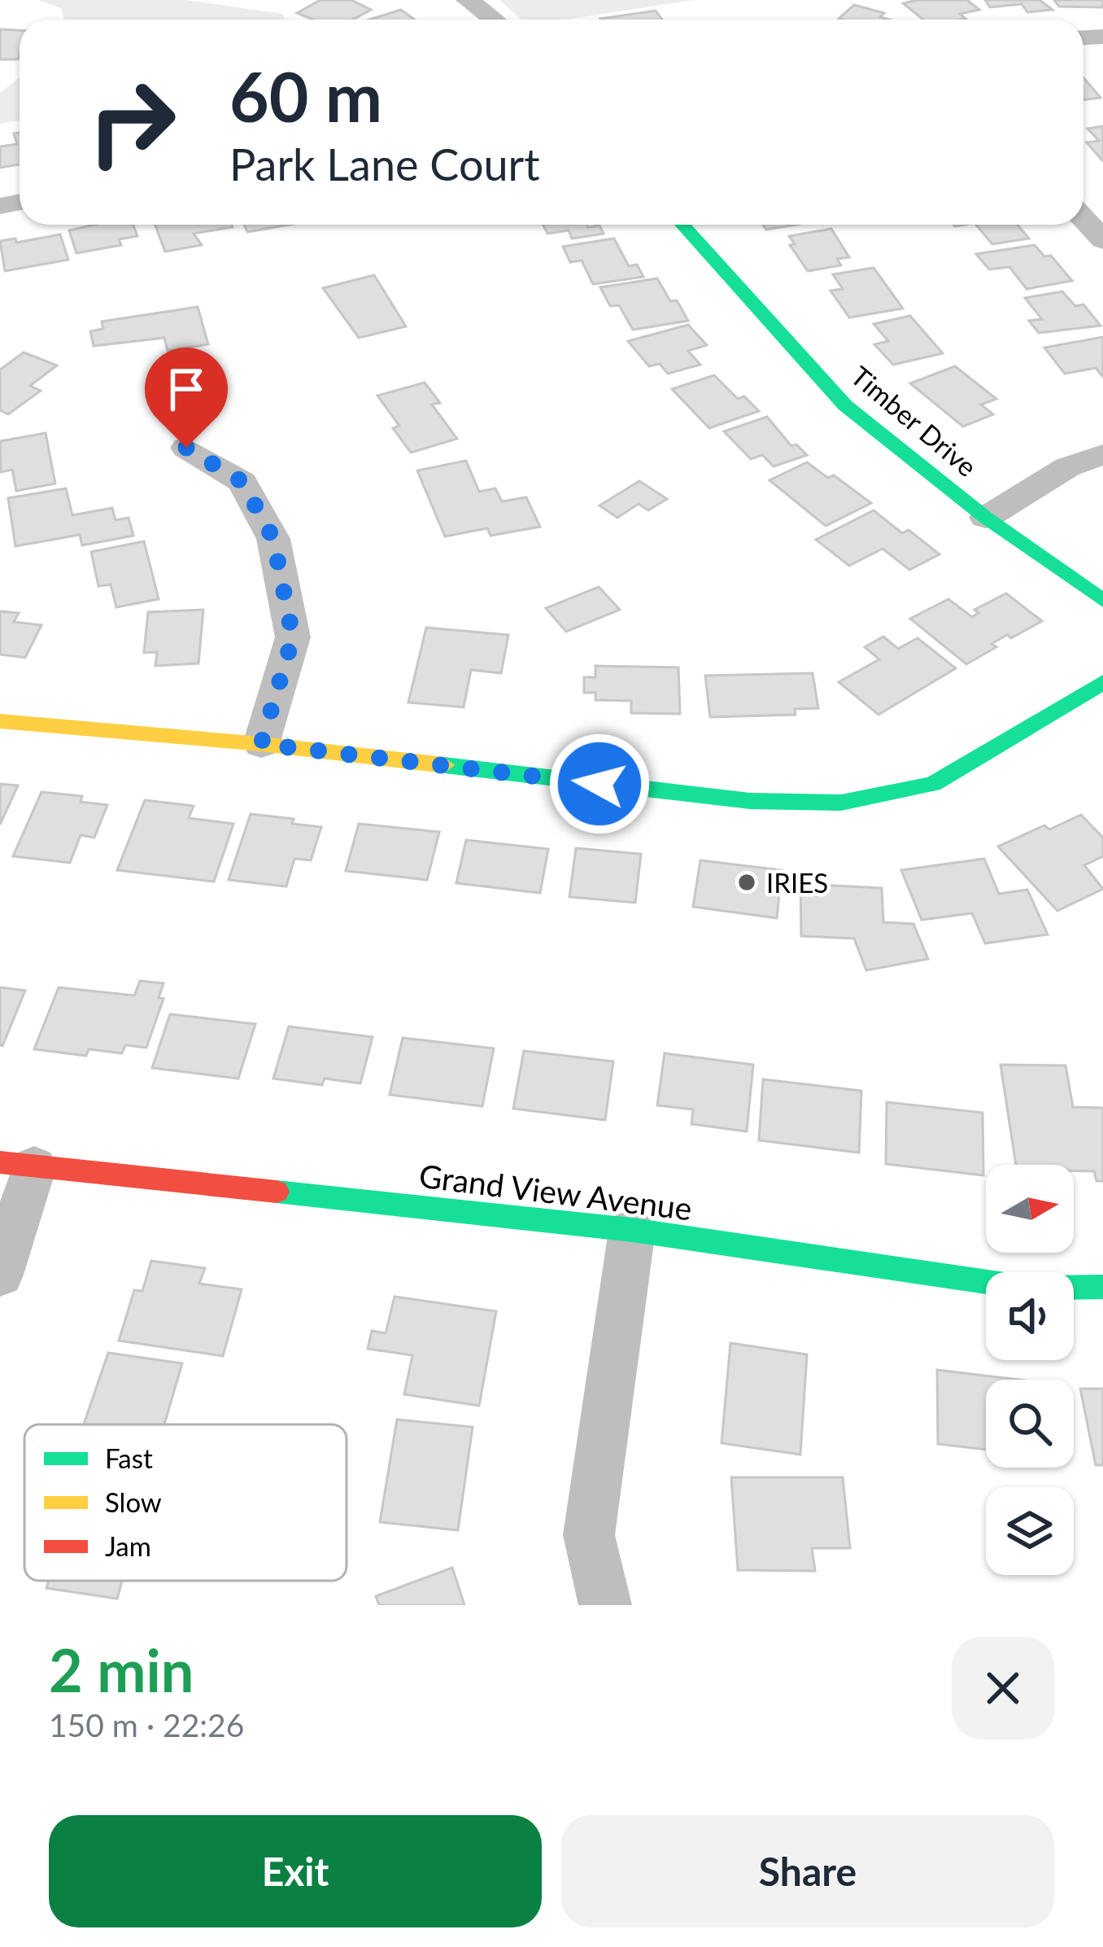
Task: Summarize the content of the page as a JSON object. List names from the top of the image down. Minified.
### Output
{"streets":{"street":["Timber Drive","Grand View Avenue"]},"places":["IRIES"],"legend":["Fast","Slow","Jam"],"north":"right","page":{"turn":["60 m","Park Lane Court"],"heading":["2 min","150 m · 22:26"],"buttons":["Exit","Share"]}}
